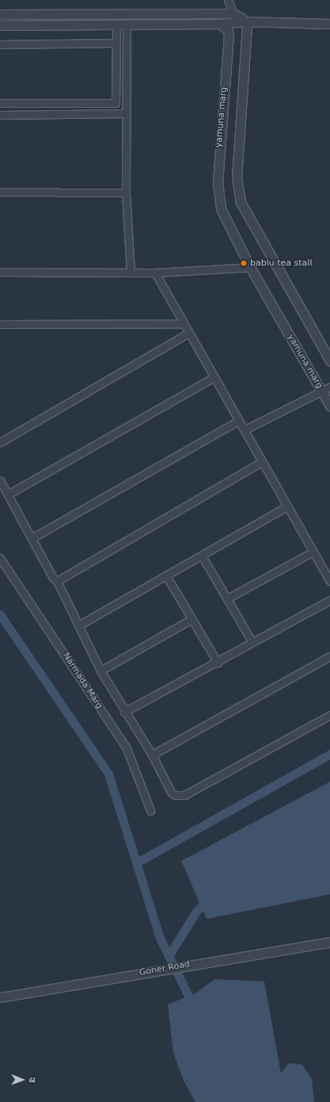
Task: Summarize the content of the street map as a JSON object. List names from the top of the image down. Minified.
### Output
{"streets":{"street":["yamuna marg","Narmada Marg","Goner Road"]},"places":["bablu tea stall"],"north":"right"}
